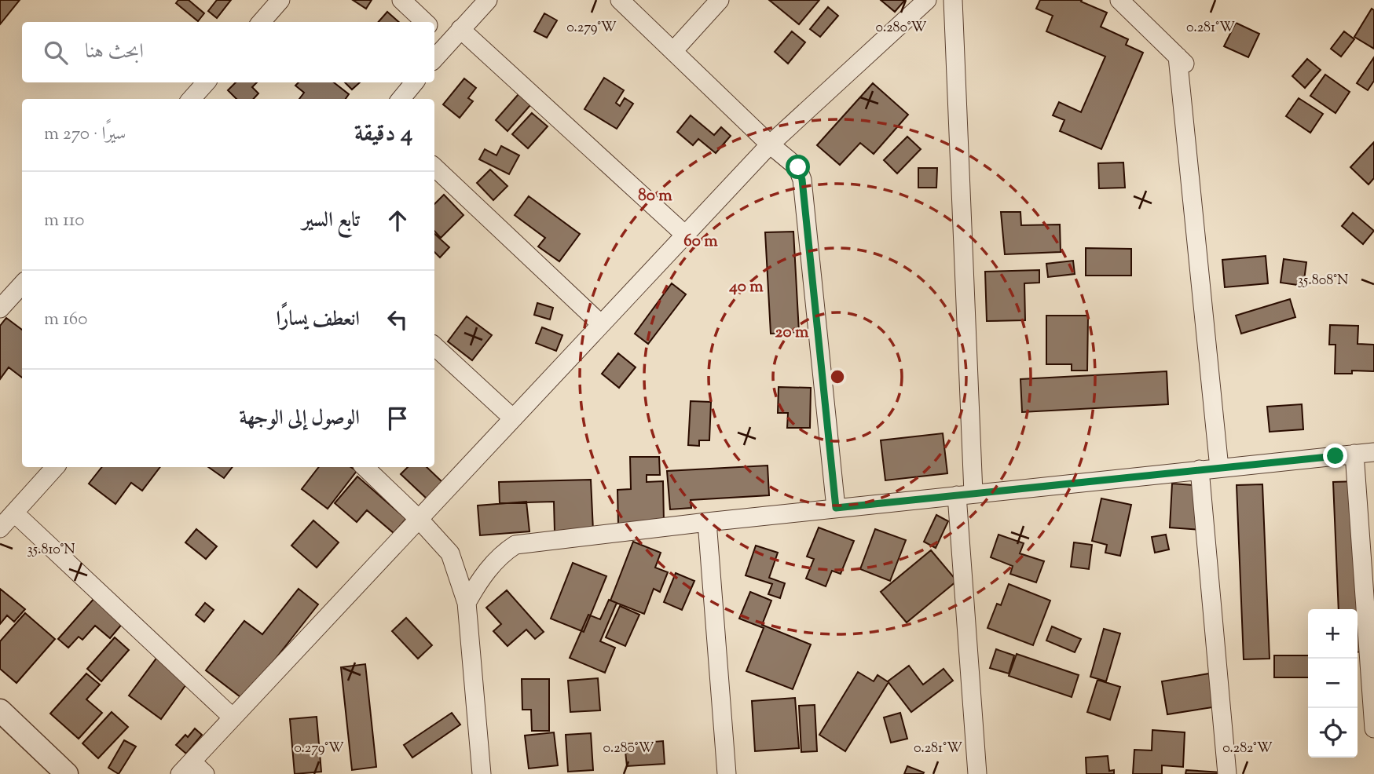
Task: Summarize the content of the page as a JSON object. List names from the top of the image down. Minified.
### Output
{"page":{"search":"ابحث هنا","heading":["4 دقيقة","سيرًا · 270 m"],"list":[["تابع السير","110 m"],["انعطف يسارًا","160 m"],"الوصول إلى الوجهة"],"map_buttons":["+","−"]},"coordinates":["0.279°W","0.280°W","0.281°W","35.808°N","35.810°N","0.282°W"],"rings":["80 m","60 m","40 m","20 m"]}
